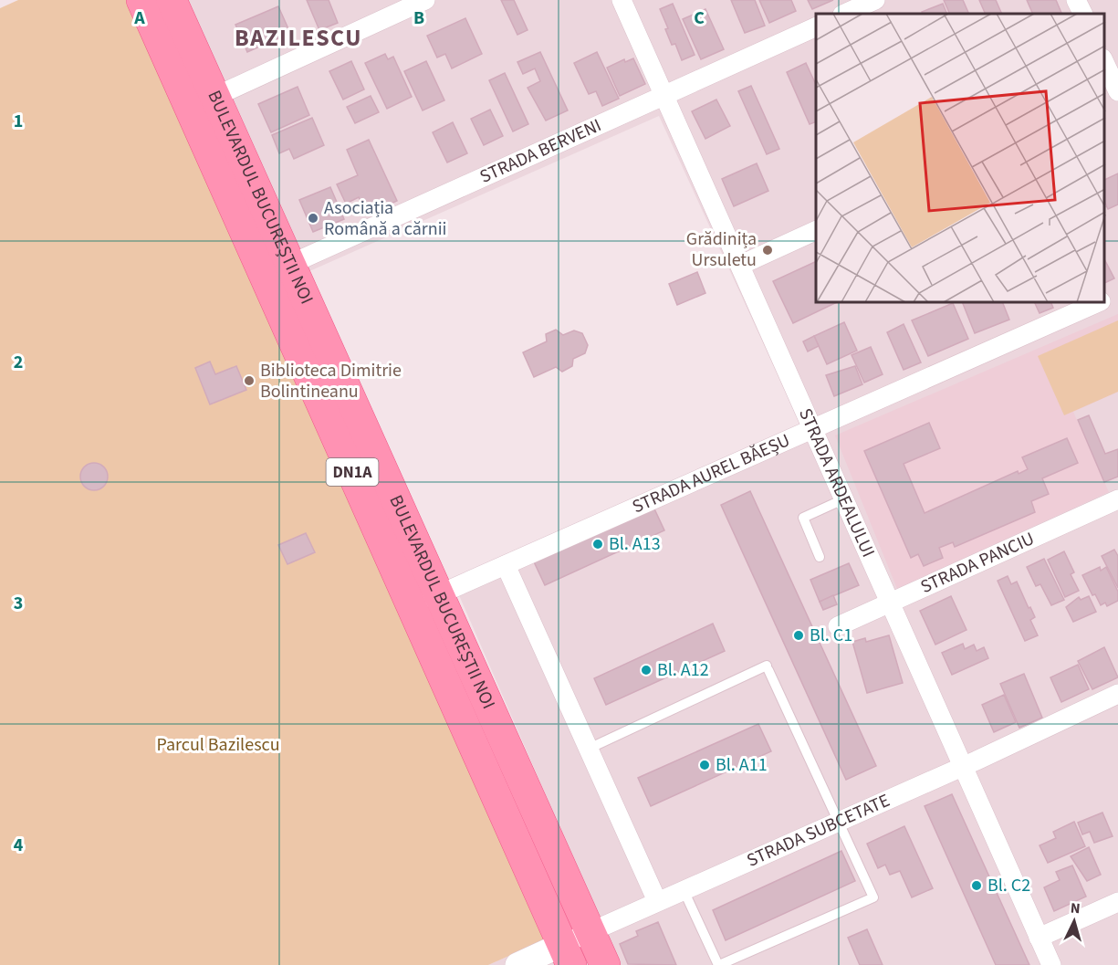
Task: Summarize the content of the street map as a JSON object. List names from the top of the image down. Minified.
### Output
{"streets":{"main road":["BULEVARDUL BUCUREȘTII NOI","DN1A"],"street":["STRADA BERVENI","STRADA AUREL BĂEȘU","STRADA ARDEALULUI","STRADA PANCIU","STRADA SUBCETATE"]},"crossings":[["STRADA BERVENI","BULEVARDUL BUCUREȘTII NOI"],["STRADA BERVENI","STRADA ARDEALULUI"],["BULEVARDUL BUCUREȘTII NOI","STRADA AUREL BĂEȘU"],["BULEVARDUL BUCUREȘTII NOI","STRADA SUBCETATE"],["STRADA AUREL BĂEȘU","STRADA ARDEALULUI"],["STRADA ARDEALULUI","STRADA PANCIU"],["STRADA ARDEALULUI","STRADA SUBCETATE"]],"districts":["BAZILESCU"],"parks":["Parcul Bazilescu"],"places":["Asociația Română a cărnii","Grădinița Ursuletu","Biblioteca Dimitrie Bolintineanu","Bl. A13","Bl. C1","Bl. A12","Bl. A11","Bl. C2"],"north":"top","grid":{"columns":["A","B","C"],"rows":["1","2","3","4"]}}
